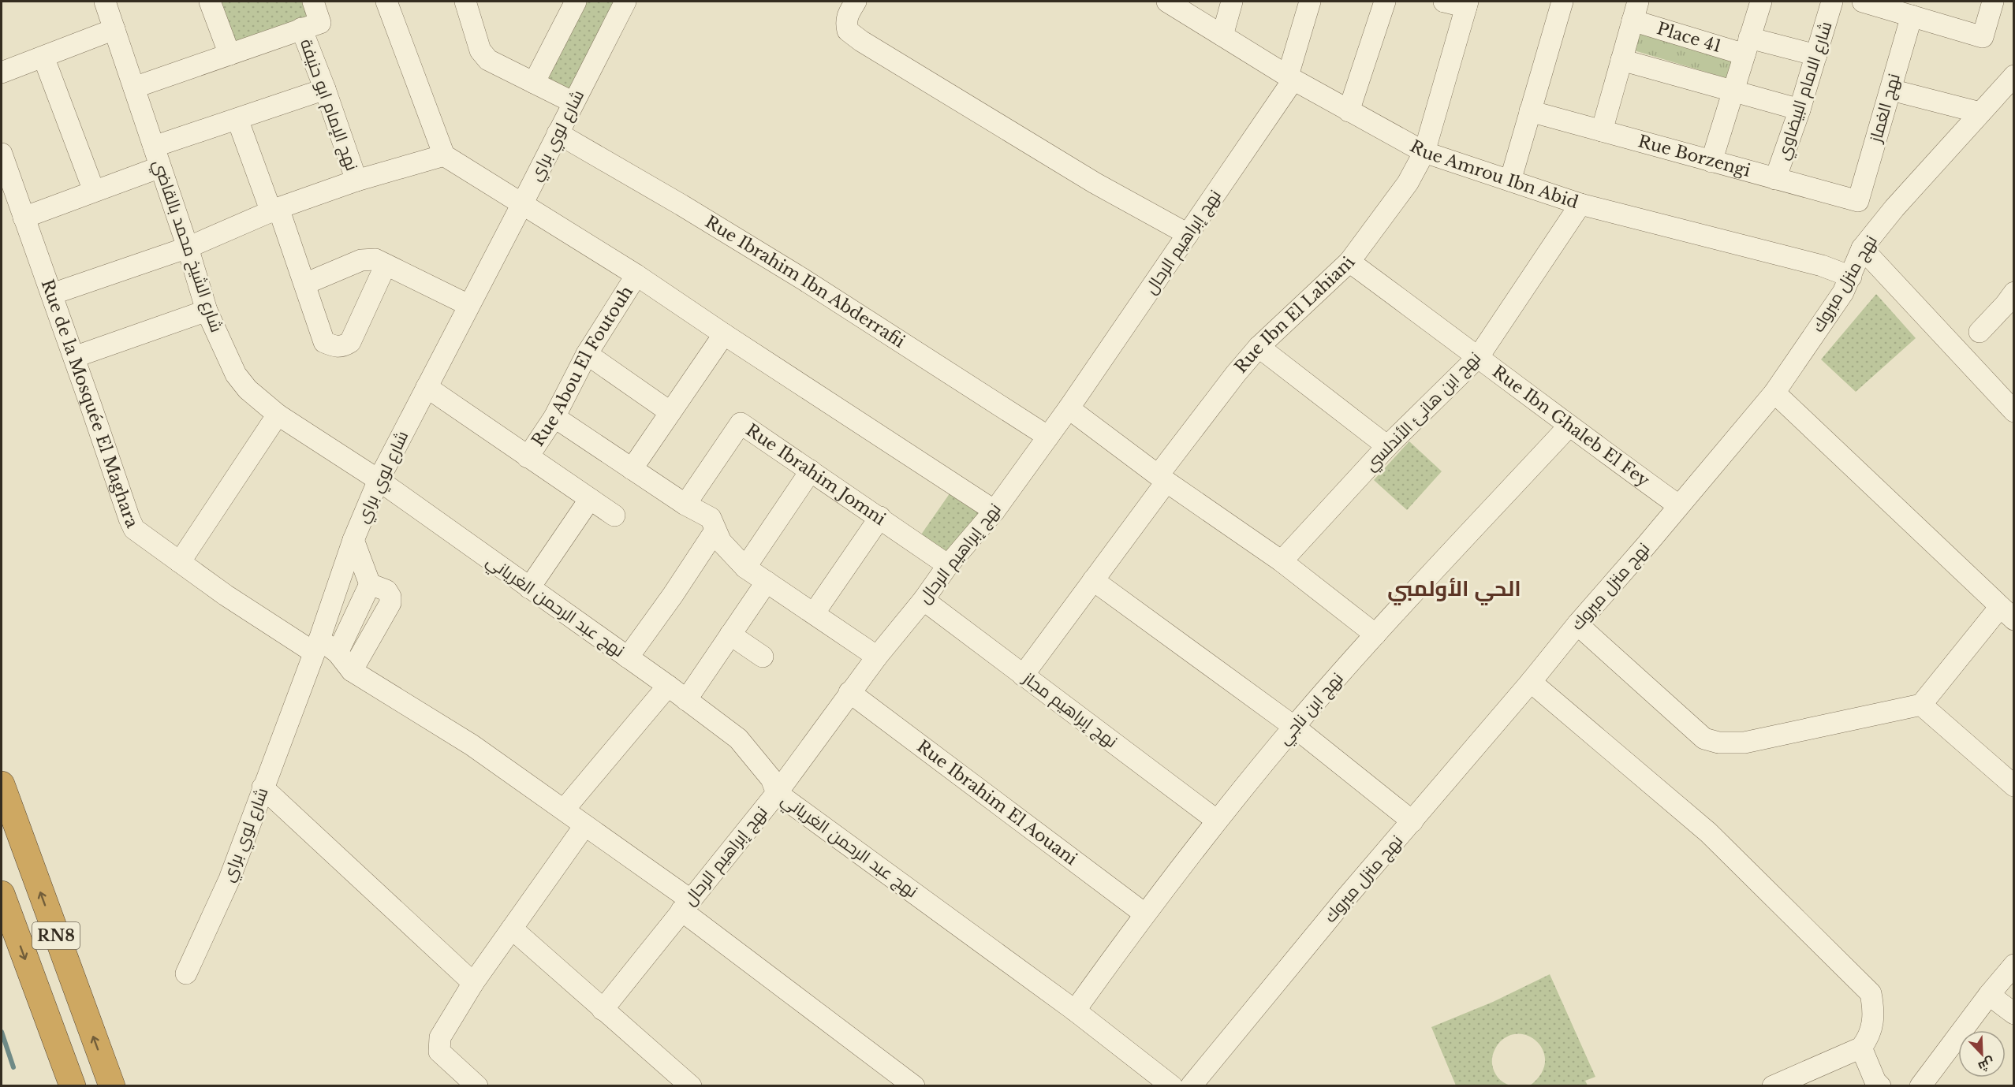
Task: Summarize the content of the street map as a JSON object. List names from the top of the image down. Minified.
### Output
{"streets":{"highway":["RN8"],"street":["Place 41","شارع الامام البيضاوي","نهج الإمام ابو حنيفة","نهج الغماز","شارع لوي براي","Rue Borzengi","Rue Amrou Ibn Abid","نهج إبراهيم الرحال","شارع الشيخ محمد بالقاضي","Rue Ibrahim Ibn Abderrafii","نهج منزل مبروك","Rue Ibn El Lahiani","Rue Abou El Foutouh","Rue de la Mosquée El Maghara","نهج ابن هانئ الأندلسي","Rue Ibn Ghaleb El Fey","Rue Ibrahim Jomni","نهج عبد الرحمن الغرياني","نهج ابن ناجي","نهج إبراهيم مجاز","Rue Ibrahim El Aouani"]},"crossings":[["Place 41","شارع الامام البيضاوي"],["شارع الامام البيضاوي","Rue Borzengi"],["نهج الغماز","Rue Borzengi"],["شارع لوي براي","شارع الشيخ محمد بالقاضي"],["شارع لوي براي","Rue Ibrahim Ibn Abderrafii"],["شارع لوي براي","Rue de la Mosquée El Maghara"],["شارع لوي براي","نهج عبد الرحمن الغرياني"],["Rue Amrou Ibn Abid","نهج إبراهيم الرحال"],["Rue Amrou Ibn Abid","نهج منزل مبروك"],["Rue Amrou Ibn Abid","Rue Ibn El Lahiani"],["Rue Amrou Ibn Abid","نهج ابن هانئ الأندلسي"],["نهج إبراهيم الرحال","Rue Ibrahim Ibn Abderrafii"],["نهج إبراهيم الرحال","Rue Ibrahim Jomni"],["نهج إبراهيم الرحال","نهج عبد الرحمن الغرياني"],["نهج إبراهيم الرحال","نهج إبراهيم مجاز"],["نهج إبراهيم الرحال","Rue Ibrahim El Aouani"],["شارع الشيخ محمد بالقاضي","نهج عبد الرحمن الغرياني"],["نهج منزل مبروك","Rue Ibn Ghaleb El Fey"],["Rue Ibn El Lahiani","Rue Ibn Ghaleb El Fey"],["Rue Ibn El Lahiani","نهج إبراهيم مجاز"],["نهج ابن هانئ الأندلسي","Rue Ibn Ghaleb El Fey"],["Rue Ibn Ghaleb El Fey","نهج ابن ناجي"],["نهج عبد الرحمن الغرياني","نهج ابن ناجي"],["نهج ابن ناجي","نهج إبراهيم مجاز"],["نهج ابن ناجي","Rue Ibrahim El Aouani"]],"districts":["الحي الأولمبي"],"north":"bottom right"}
